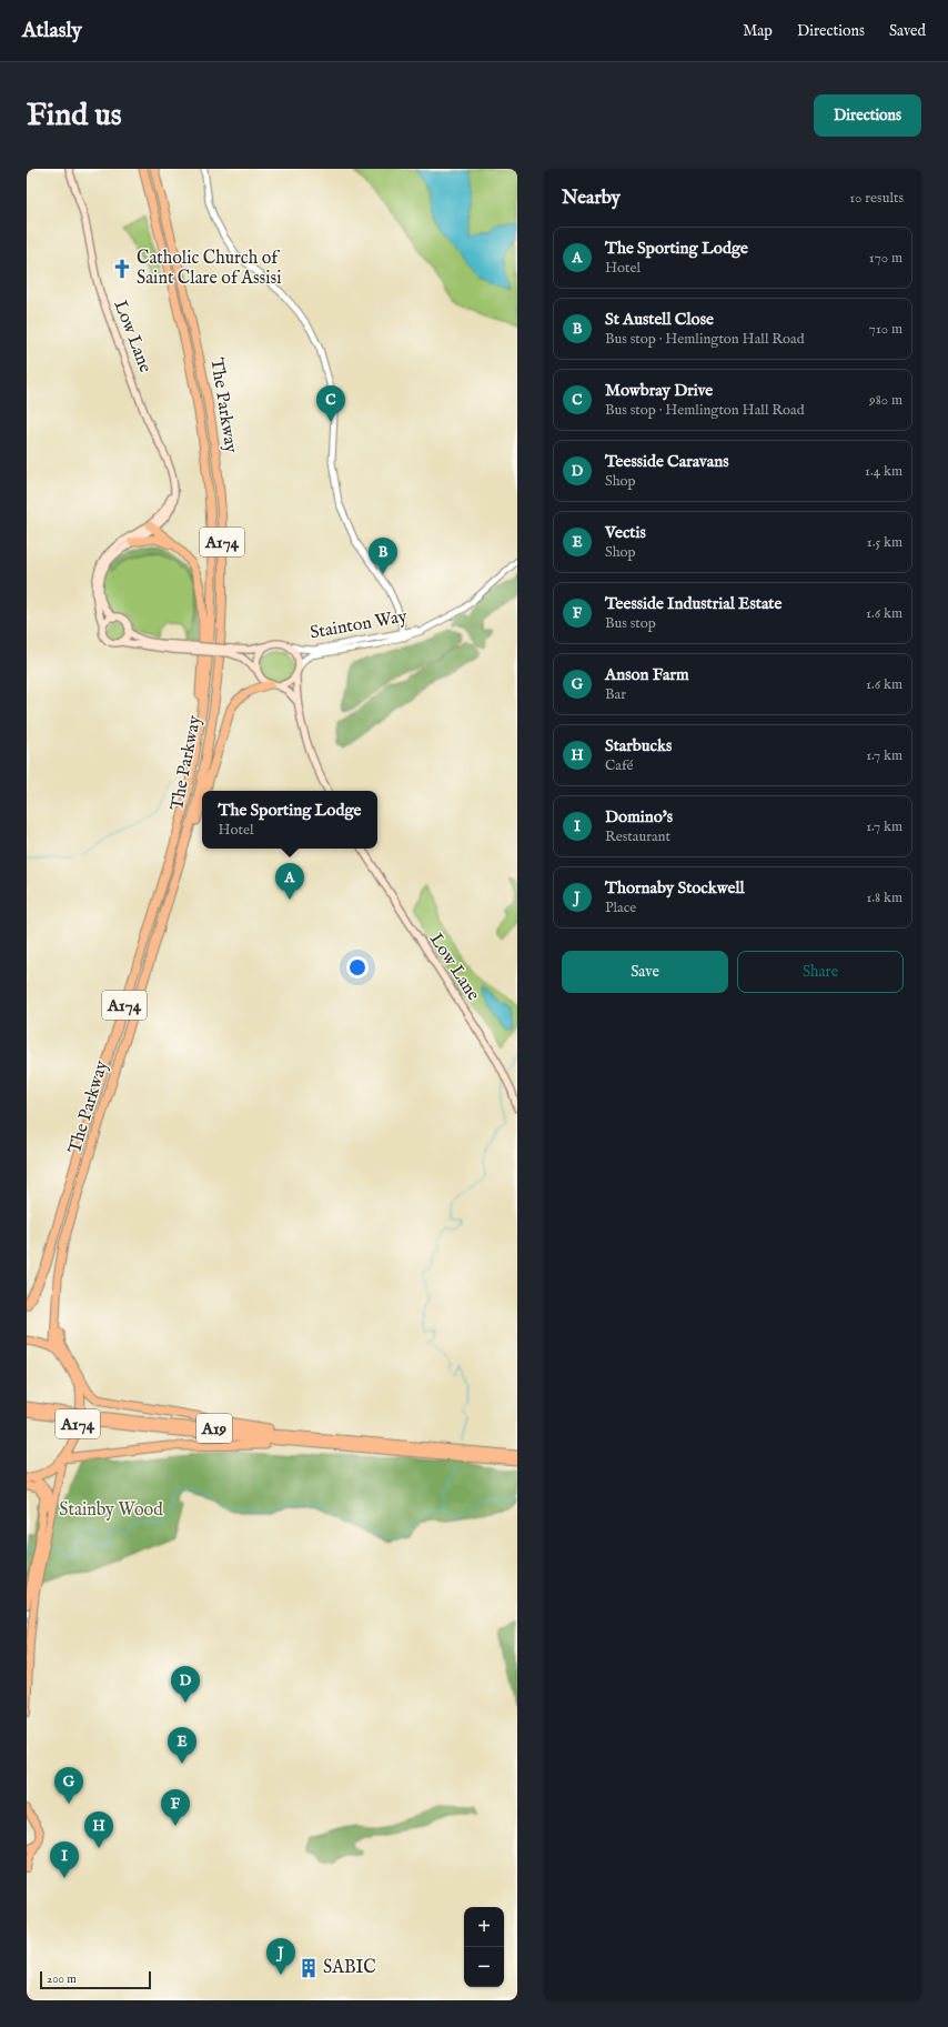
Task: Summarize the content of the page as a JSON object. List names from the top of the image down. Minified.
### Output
{"streets":{"highway":["The Parkway","A174","A19"],"main road":["Low Lane"],"street":["Stainton Way"]},"crossings":[["The Parkway","A174"]],"parks":["Stainby Wood"],"places":{"church":["Catholic Church of Saint Clare of Assisi"],"building":["SABIC"]},"scale_bar":"200 m","page":{"header":"Atlasly","nav":["Map","Directions","Saved"],"buttons":["Directions",["Save","Share"]],"title":"Find us","heading":["Nearby","10 results"],"list":[{"mark":"A","name":"The Sporting Lodge","note":"Hotel","value":"170 m"},{"mark":"B","name":"St Austell Close","note":"Bus stop · Hemlington Hall Road","value":"710 m"},{"mark":"C","name":"Mowbray Drive","note":"Bus stop · Hemlington Hall Road","value":"980 m"},{"mark":"D","name":"Teesside Caravans","note":"Shop","value":"1.4 km"},{"mark":"E","name":"Vectis","note":"Shop","value":"1.5 km"},{"mark":"F","name":"Teesside Industrial Estate","note":"Bus stop","value":"1.6 km"},{"mark":"G","name":"Anson Farm","note":"Bar","value":"1.6 km"},{"mark":"H","name":"Starbucks","note":"Café","value":"1.7 km"},{"mark":"I","name":"Domino's","note":"Restaurant","value":"1.7 km"},{"mark":"J","name":"Thornaby Stockwell","note":"Place","value":"1.8 km"}],"pins":["C","B","A","D","E","G","F","H","I","J"],"popup":["The Sporting Lodge","Hotel"],"map_buttons":["+","−"],"scale":"200 m"}}
